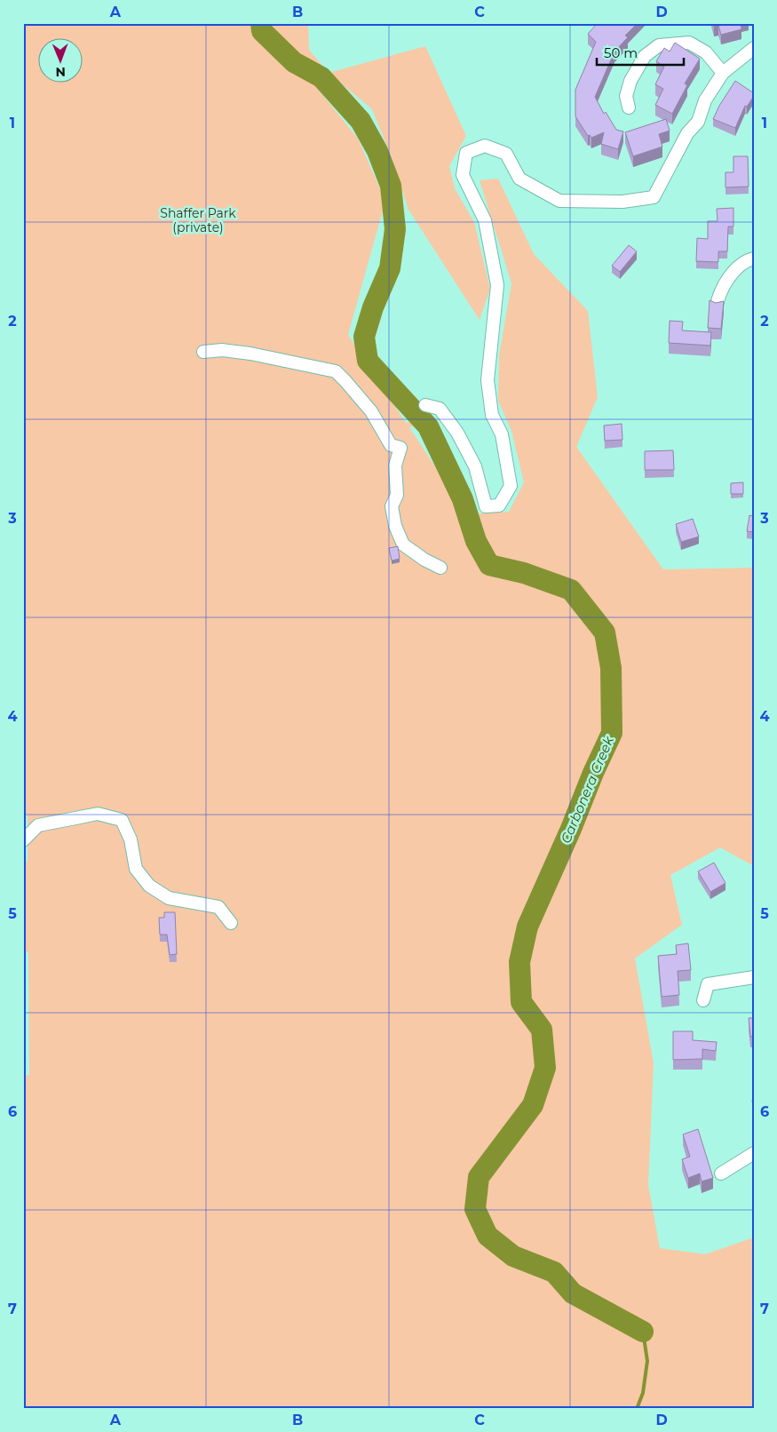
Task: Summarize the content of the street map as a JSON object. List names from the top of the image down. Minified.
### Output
{"water":["Carbonera Creek"],"parks":["Shaffer Park (private)"],"scale_bar":"50 m","north":"bottom","grid":{"columns":["A","B","C","D"],"rows":["1","2","3","4","5","6","7"]}}
